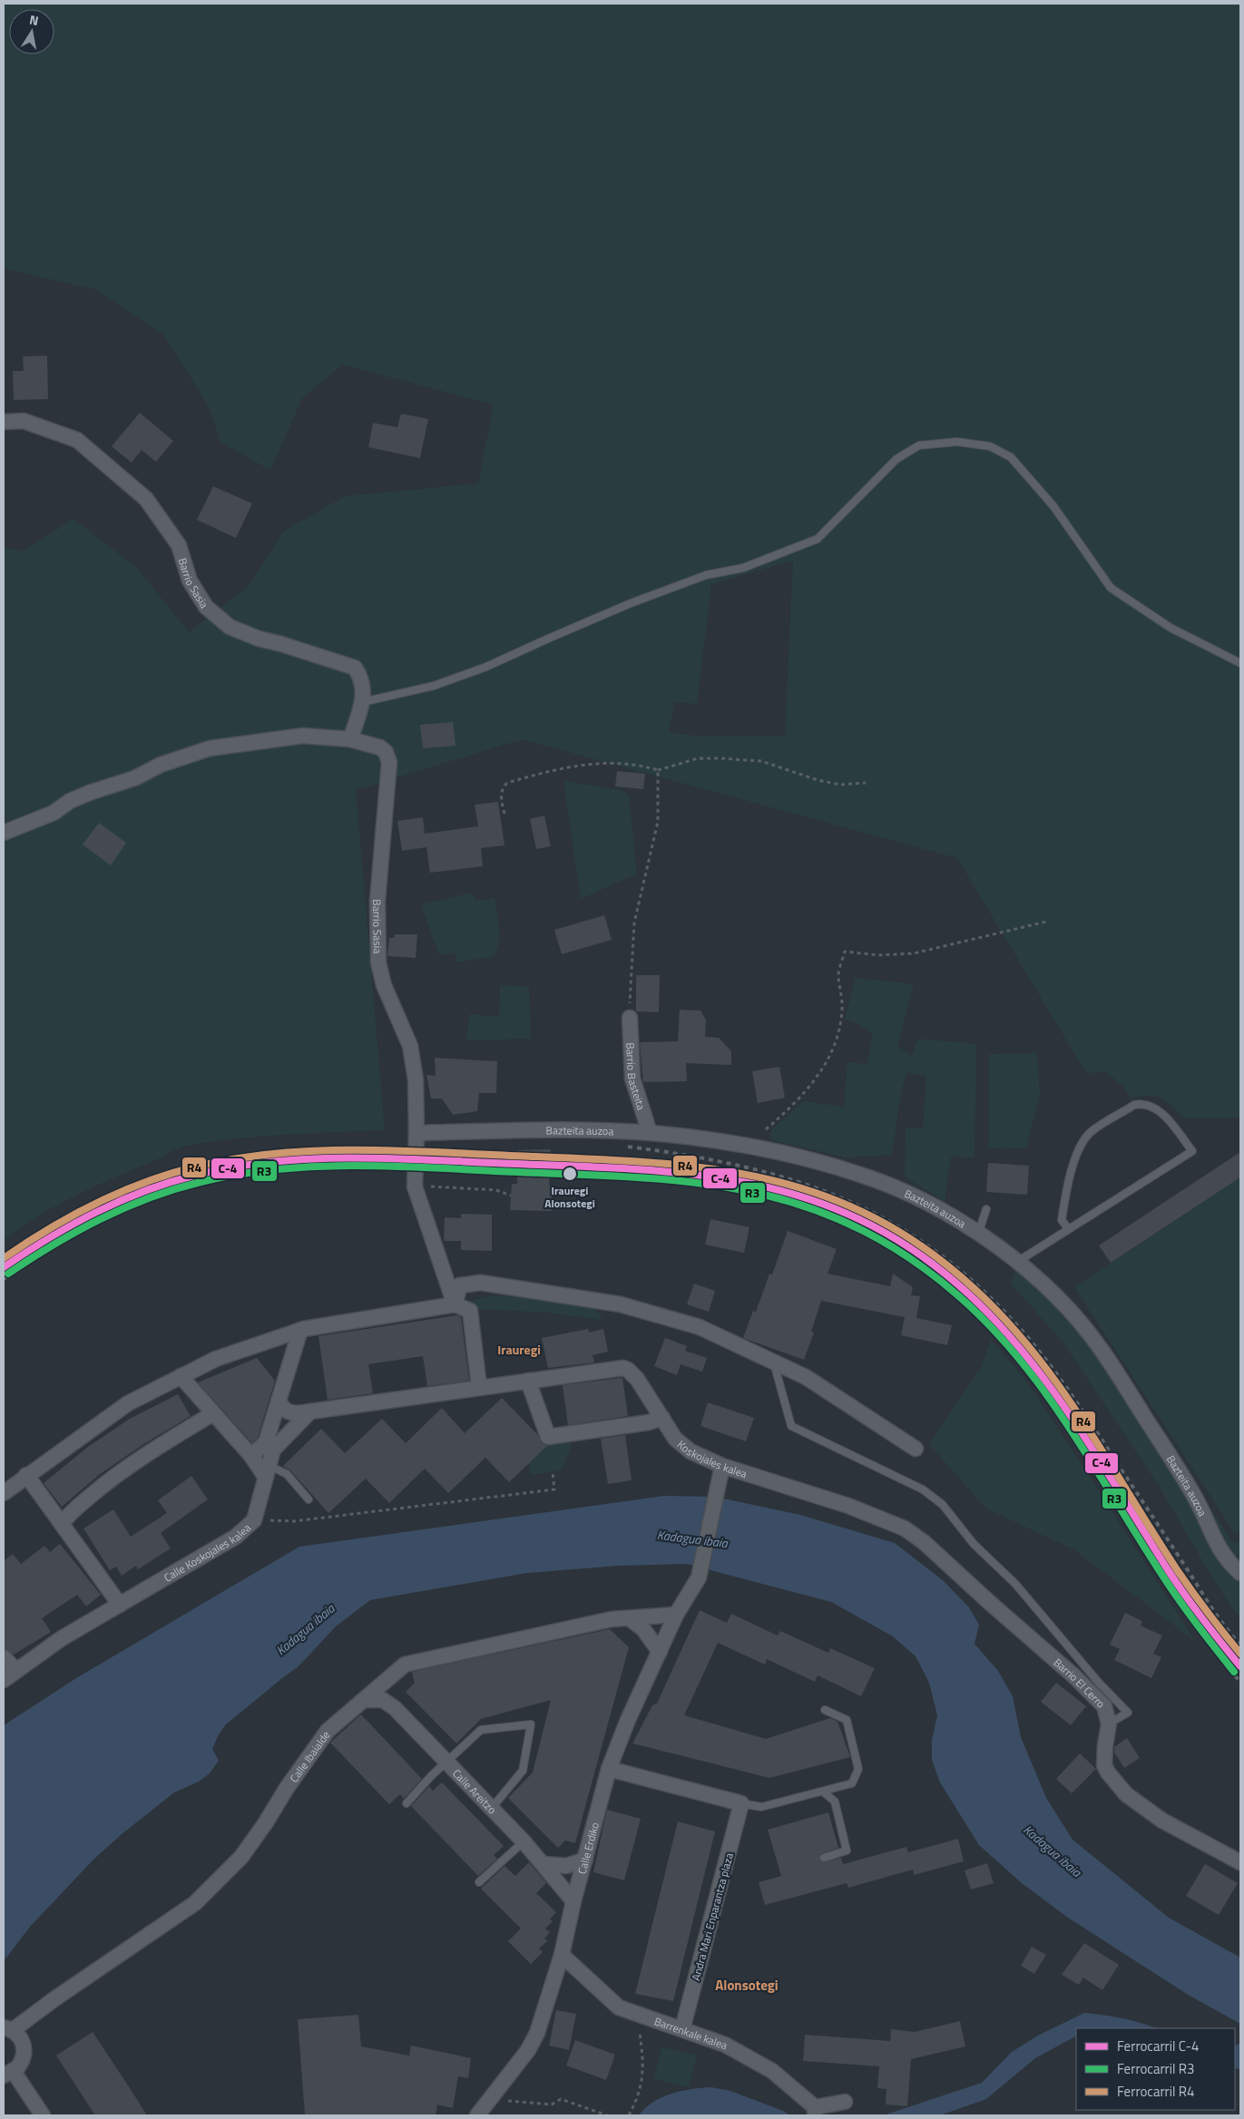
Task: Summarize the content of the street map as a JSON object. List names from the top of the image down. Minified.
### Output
{"streets":{"street":["Barrio Sasia","Barrio Basteita","Bazteita auzoa","Koskojales kalea","Calle Koskojales kalea","Barrio El Cerro","Calle Ibaialde","Calle Areitzo","Calle Erdiko","Andra Mari Enparantza plaza","Barrenkale kalea"]},"crossings":[["Barrio Sasia","Bazteita auzoa"],["Barrio Basteita","Bazteita auzoa"],["Koskojales kalea","Barrio El Cerro"],["Koskojales kalea","Calle Erdiko"],["Calle Ibaialde","Calle Areitzo"],["Calle Ibaialde","Calle Erdiko"],["Calle Areitzo","Calle Erdiko"],["Calle Erdiko","Barrenkale kalea"],["Andra Mari Enparantza plaza","Barrenkale kalea"]],"districts":["Irauregi","Alonsotegi"],"water":["Kadagua ibaia"],"places":["Irauregi Alonsotegi"],"lines":["rail line R4","rail line C-4","rail line R3"],"legend":["Ferrocarril C-4","Ferrocarril R3","Ferrocarril R4"],"north":"top"}
